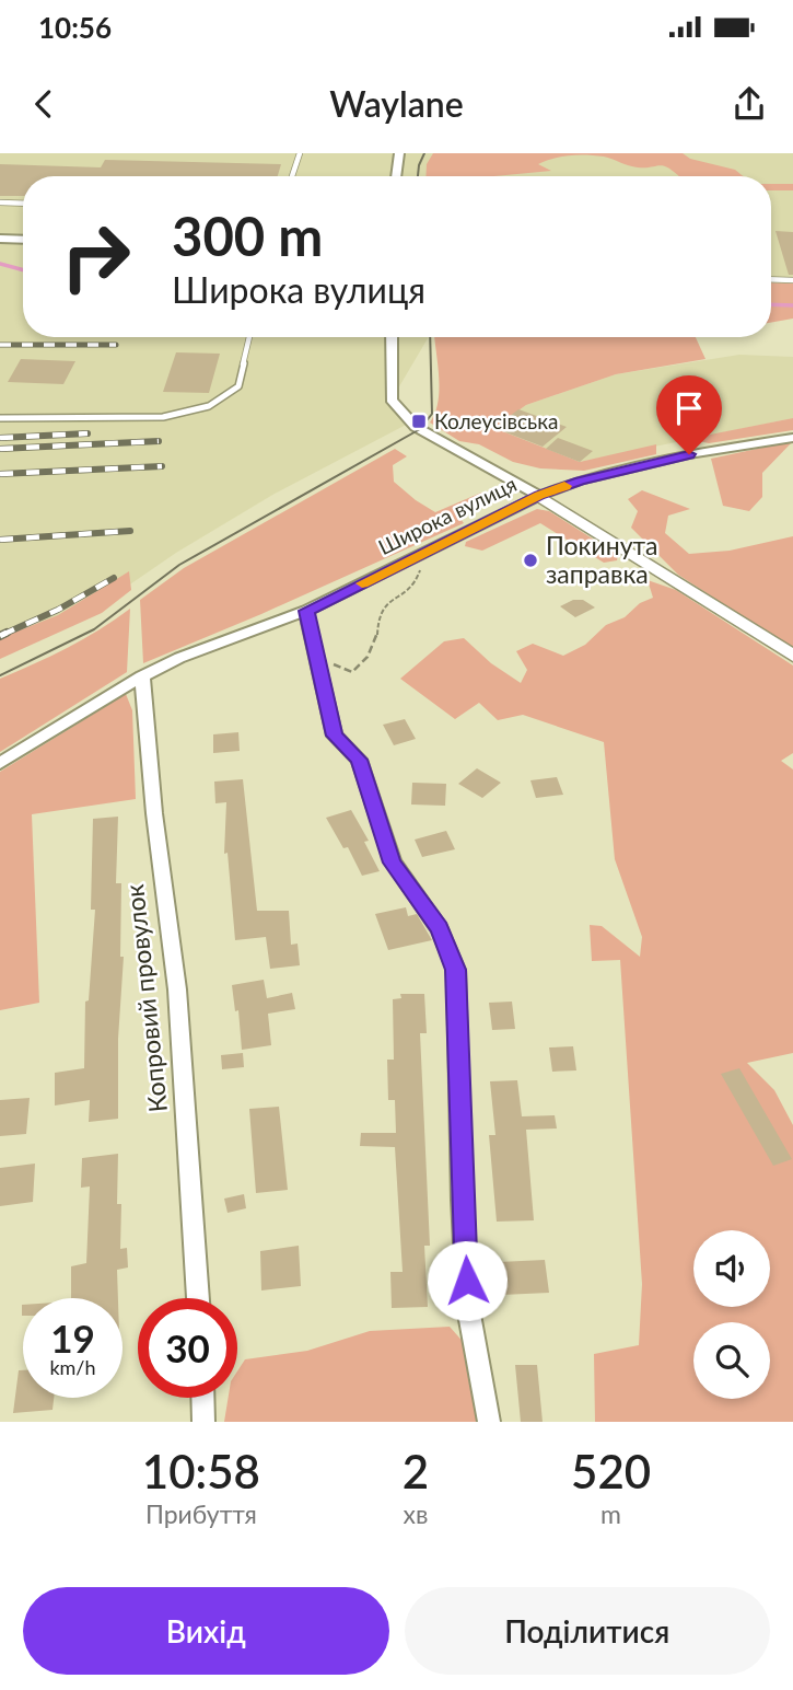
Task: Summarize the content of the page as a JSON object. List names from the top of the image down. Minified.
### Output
{"streets":{"street":["Широка вулиця","Копровий провулок"]},"crossings":[["Широка вулиця","Копровий провулок"]],"places":{"transit":["Колеусівська"],"other":["Покинута заправка"]},"page":{"status":"10:56","header":"Waylane","turn":["300 m","Широка вулиця"],"speed":"19 km/h","limit":"30","eta":["10:58","Прибуття","2","хв","520","m"],"buttons":["Вихід","Поділитися"]}}
